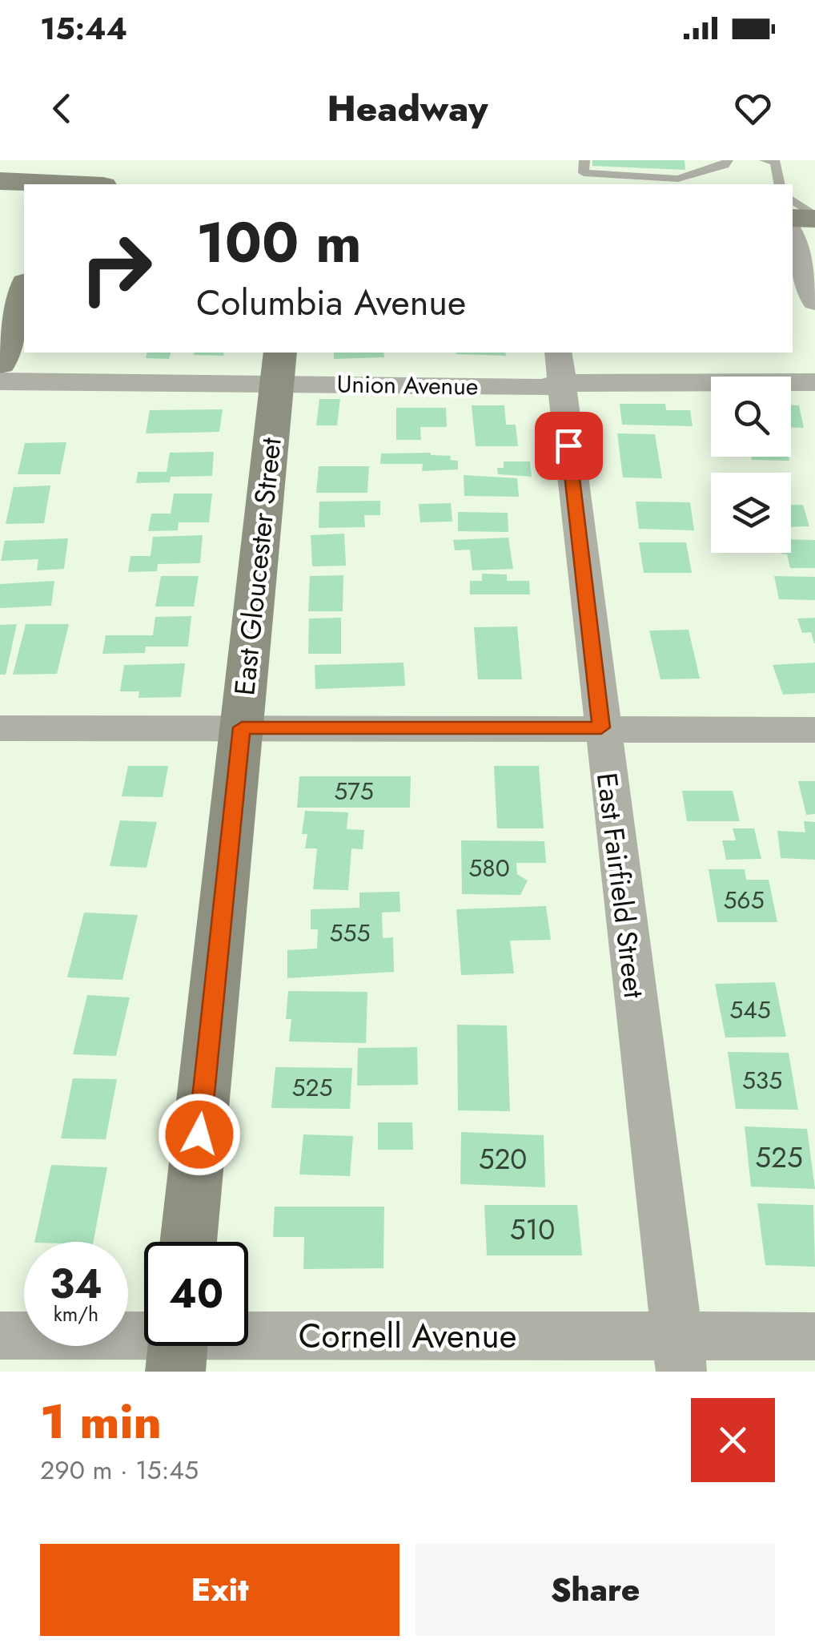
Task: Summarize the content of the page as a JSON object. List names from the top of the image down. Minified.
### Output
{"streets":{"street":["Union Avenue","East Gloucester Street","East Fairfield Street","Cornell Avenue"]},"crossings":[["Union Avenue","East Gloucester Street"],["Union Avenue","East Fairfield Street"],["East Fairfield Street","Cornell Avenue"]],"house_numbers":["575","580","565","555","545","535","525","525","520","510"],"page":{"status":"15:44","header":"Headway","turn":["100 m","Columbia Avenue"],"speed":"34 km/h","limit":"40","heading":["1 min","290 m · 15:45"],"buttons":["Exit","Share"]}}
